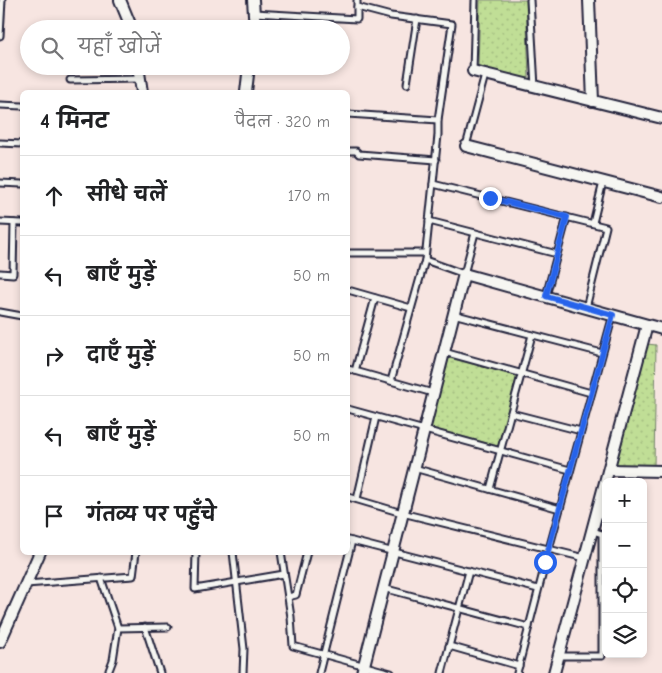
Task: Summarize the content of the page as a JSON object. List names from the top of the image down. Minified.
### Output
{"page":{"search":"यहाँ खोजें","heading":["4 मिनट","पैदल · 320 m"],"list":[["सीधे चलें","170 m"],["बाएँ मुड़ें","50 m"],["दाएँ मुड़ें","50 m"],["बाएँ मुड़ें","50 m"],"गंतव्य पर पहुँचे"],"map_buttons":["+","−"]}}
